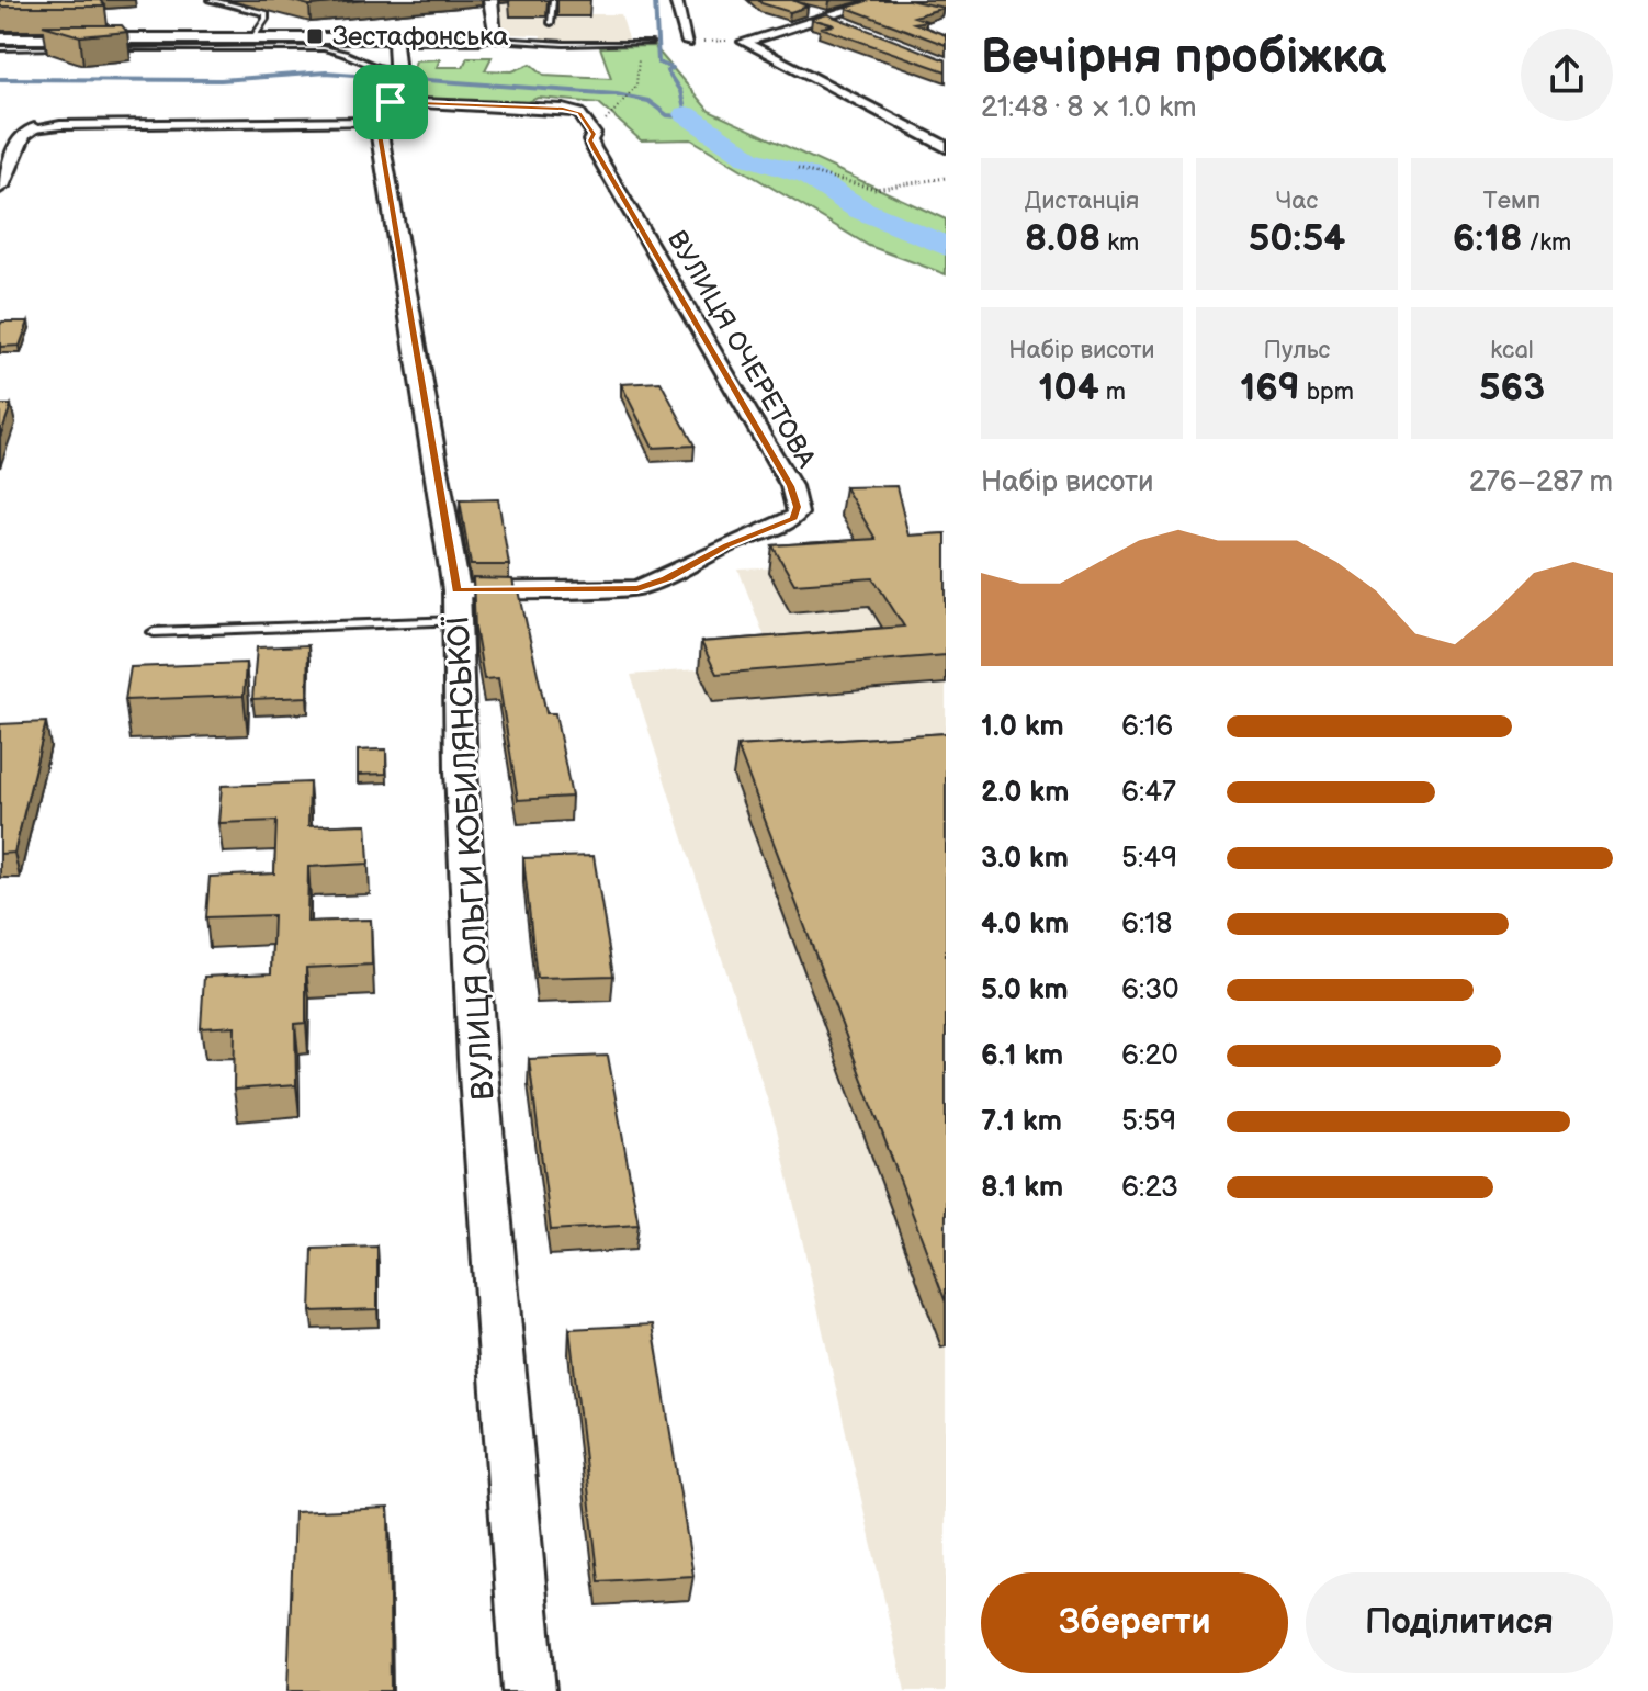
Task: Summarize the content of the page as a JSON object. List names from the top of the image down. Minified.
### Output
{"streets":{"street":["ВУЛИЦЯ ОЧЕРЕТОВА","ВУЛИЦЯ ОЛЬГИ КОБИЛЯНСЬКОЇ"]},"crossings":[["ВУЛИЦЯ ОЧЕРЕТОВА","ВУЛИЦЯ ОЛЬГИ КОБИЛЯНСЬКОЇ"]],"places":{"transit":["Зестафонська"]},"page":{"heading":["Вечірня пробіжка","21:48 · 8 × 1.0 km"],"stats":[["Дистанція","8.08 km"],["Час","50:54"],["Темп","6:18 /km"],["Набір висоти","104 m"],["Пульс","169 bpm"],["kcal","563"]],"chart":["Набір висоти","276–287 m"],"list":[{"name":"1.0 km","note":"6:16"},{"name":"2.0 km","note":"6:47"},{"name":"3.0 km","note":"5:49"},{"name":"4.0 km","note":"6:18"},{"name":"5.0 km","note":"6:30"},{"name":"6.1 km","note":"6:20"},{"name":"7.1 km","note":"5:59"},{"name":"8.1 km","note":"6:23"}],"buttons":["Зберегти","Поділитися"]}}
